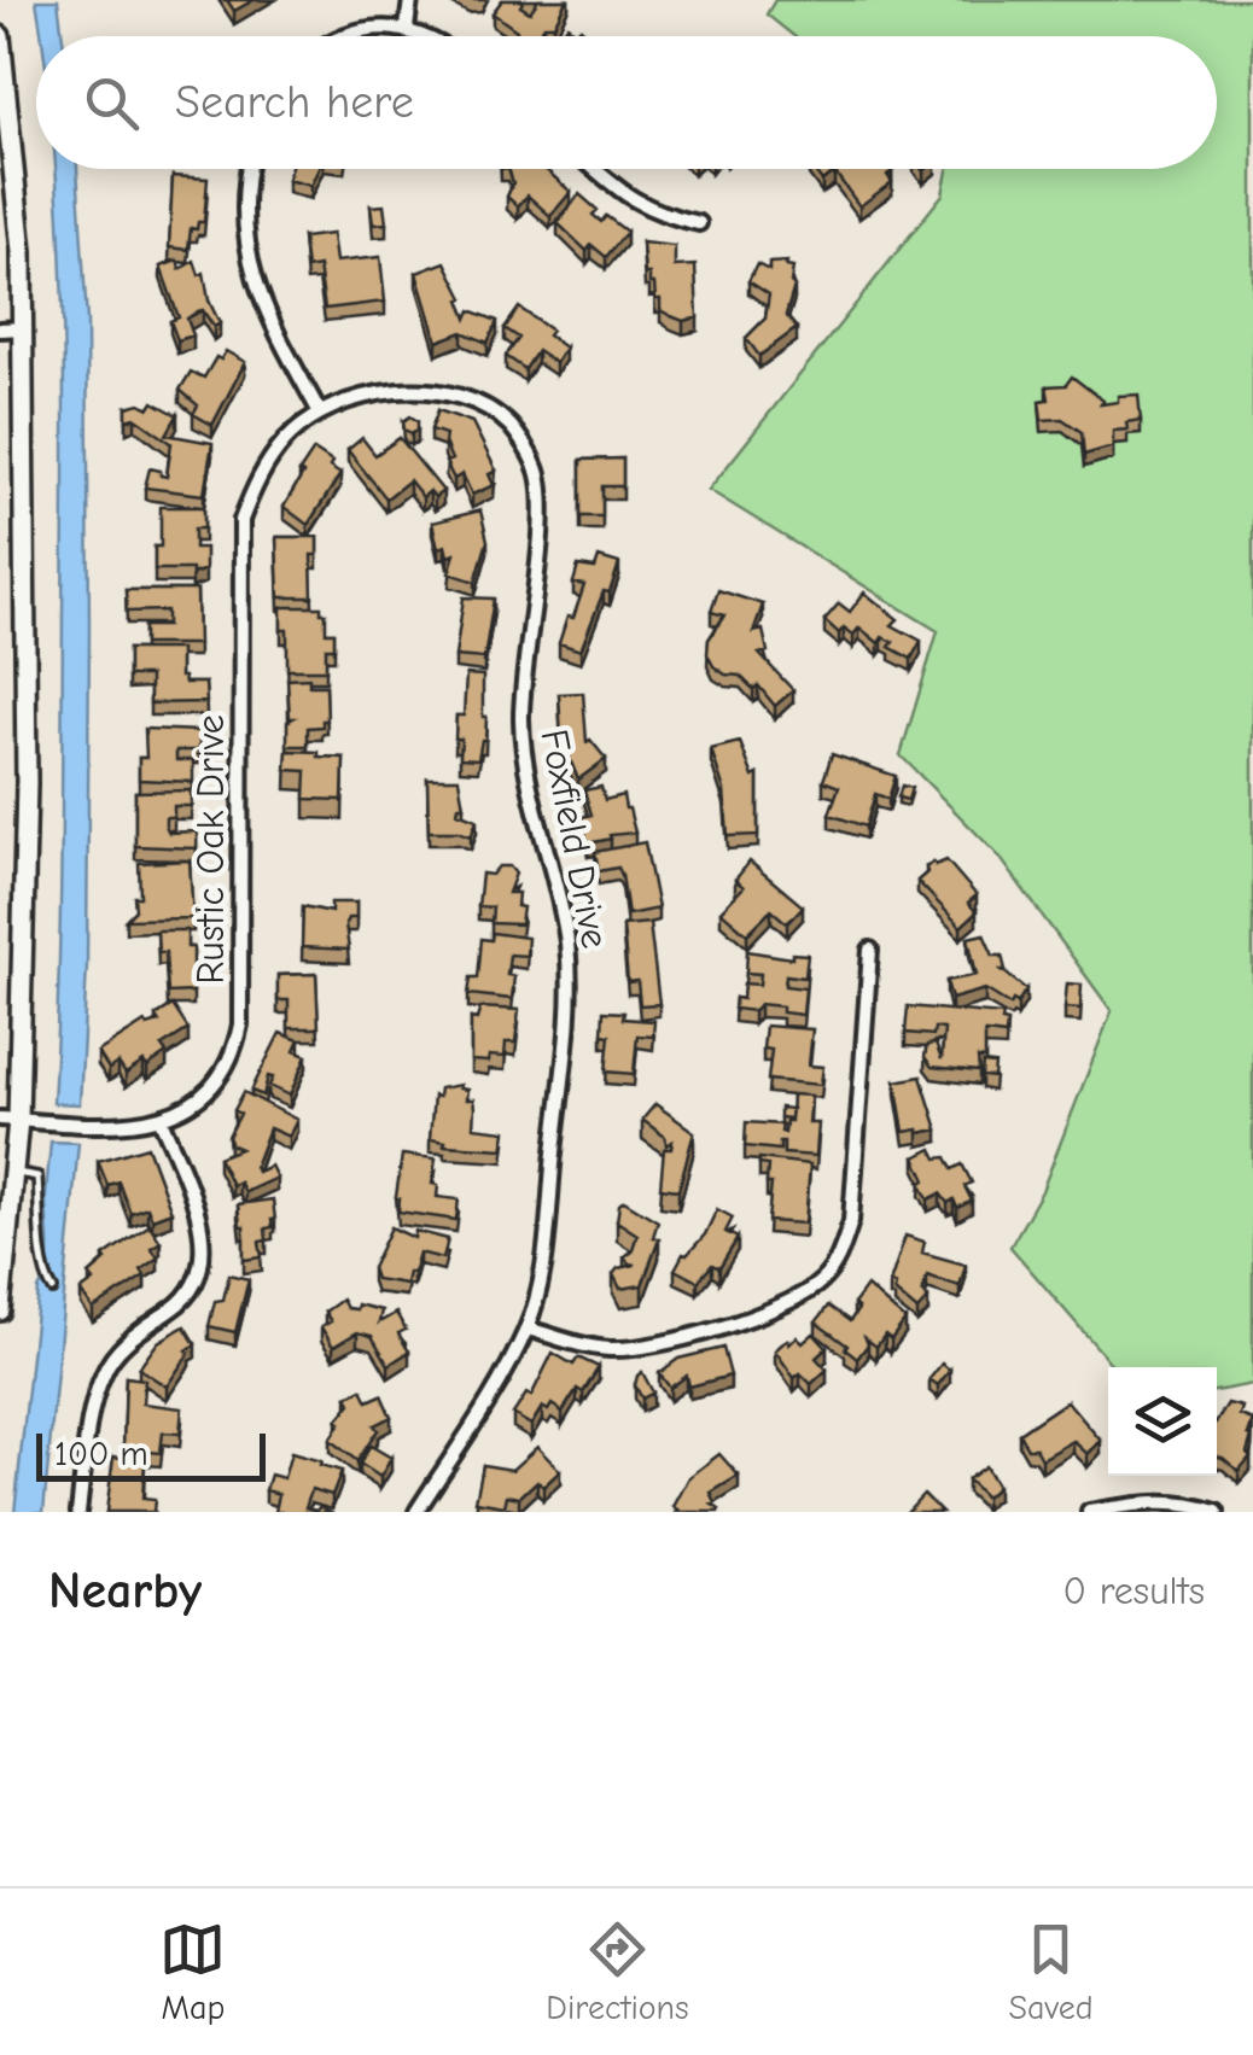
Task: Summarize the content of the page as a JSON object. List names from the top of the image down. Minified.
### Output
{"streets":{"street":["Foxfield Drive","Rustic Oak Drive"]},"crossings":[["Foxfield Drive","Rustic Oak Drive"]],"scale_bar":"100 m","page":{"search":"Search here","scale":"100 m","heading":["Nearby","0 results"],"nav":["Map","Directions","Saved"]}}
